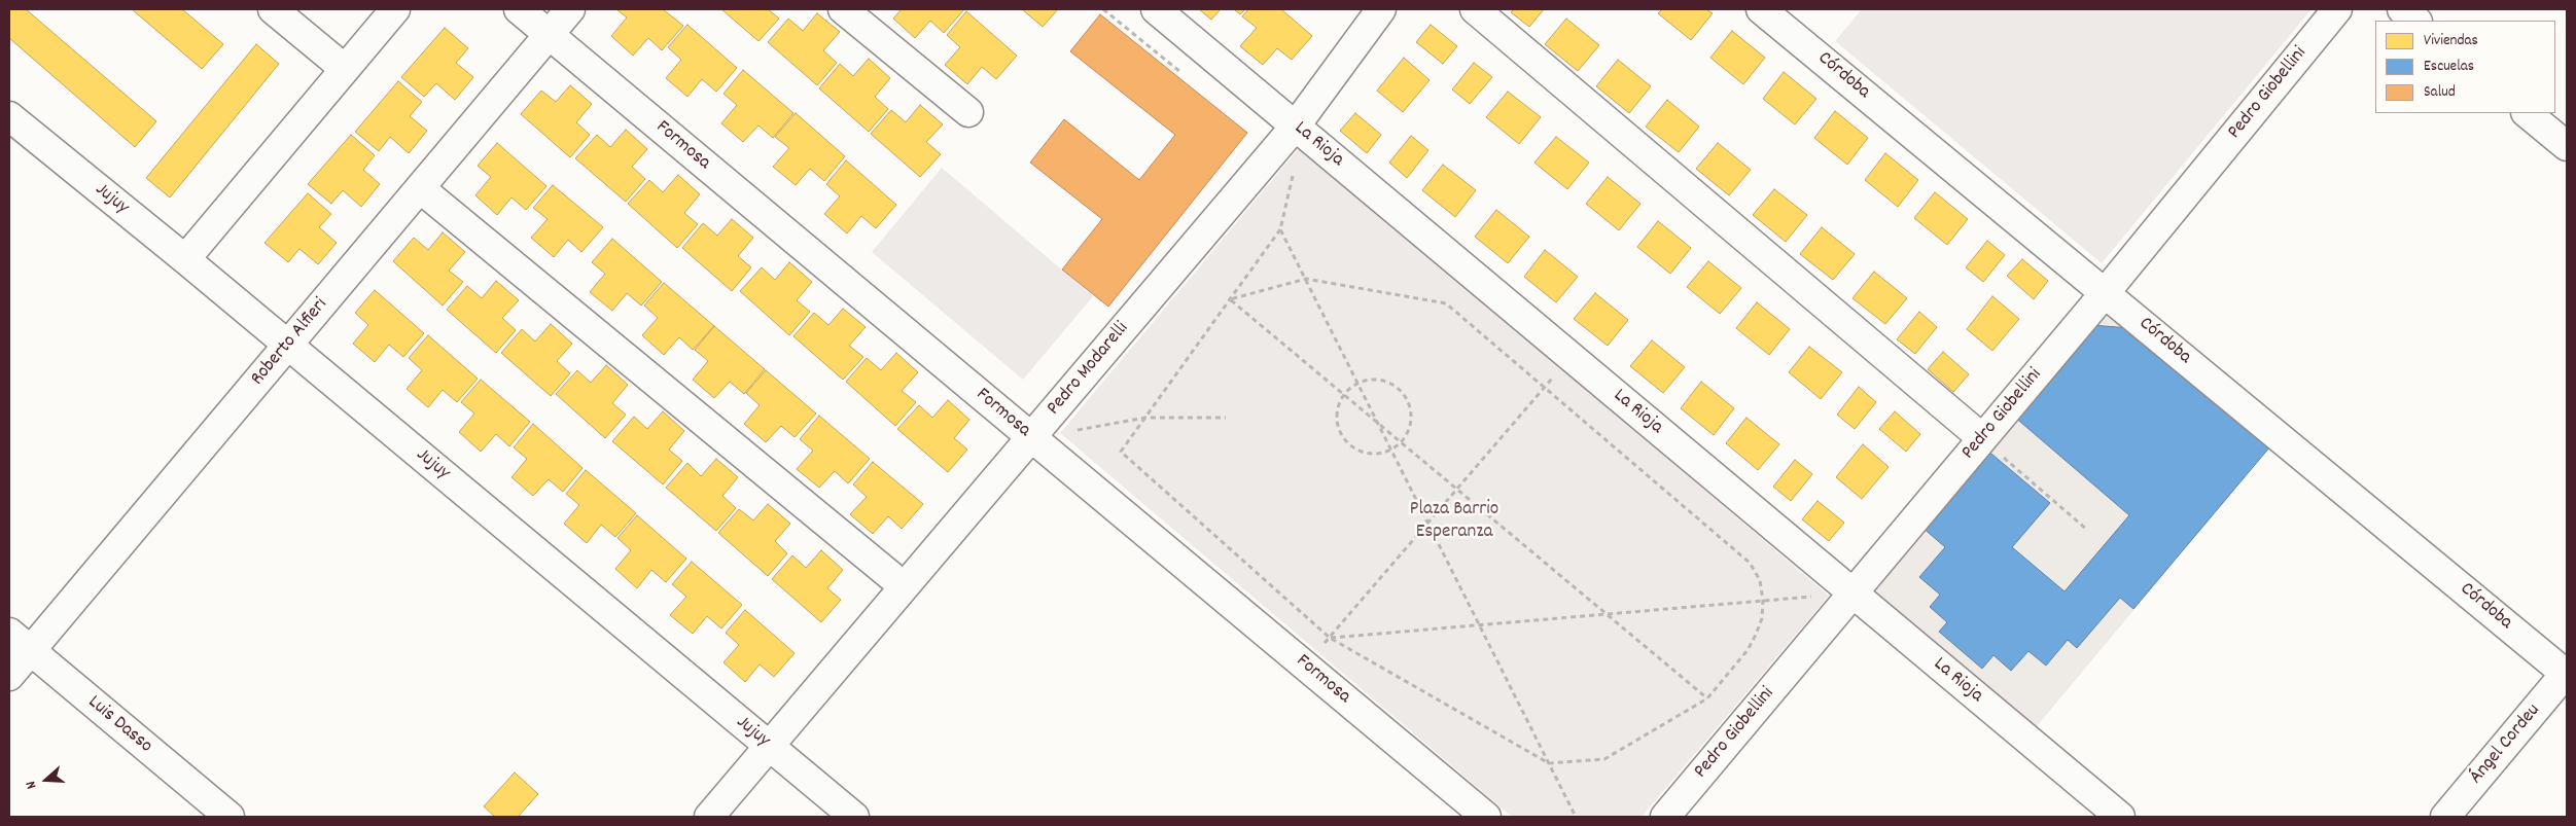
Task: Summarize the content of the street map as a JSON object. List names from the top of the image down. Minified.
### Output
{"streets":{"street":["Córdoba","Pedro Giobellini","La Rioja","Formosa","Jujuy","Roberto Alfieri","Pedro Modarelli","Luis Dasso","Ángel Cordeu"]},"crossings":[["Córdoba","Pedro Giobellini"],["Córdoba","Ángel Cordeu"],["Pedro Giobellini","La Rioja"],["La Rioja","Pedro Modarelli"],["Formosa","Roberto Alfieri"],["Formosa","Pedro Modarelli"],["Jujuy","Roberto Alfieri"],["Jujuy","Pedro Modarelli"],["Roberto Alfieri","Luis Dasso"]],"parks":["Plaza Barrio Esperanza"],"legend":["Viviendas","Escuelas","Salud"],"north":"left"}
